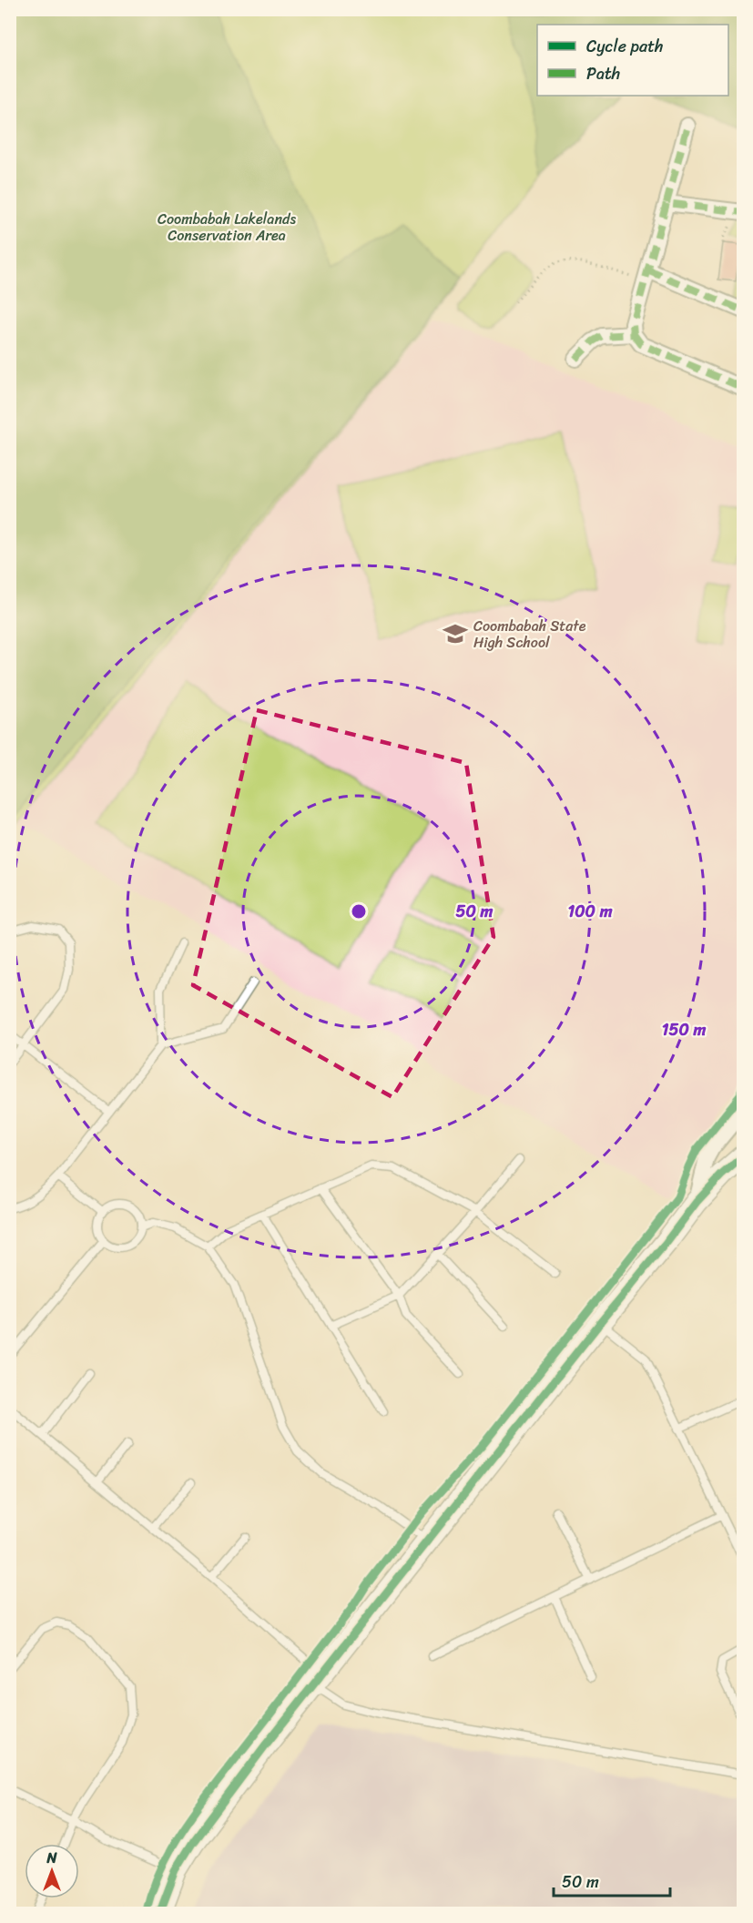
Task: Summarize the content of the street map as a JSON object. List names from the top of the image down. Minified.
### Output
{"parks":["Coombabah Lakelands Conservation Area"],"places":{"school or university":["Coombabah State High School"]},"legend":["Cycle path","Path"],"scale_bar":"50 m","north":"top","rings":["50 m","100 m","150 m"]}
